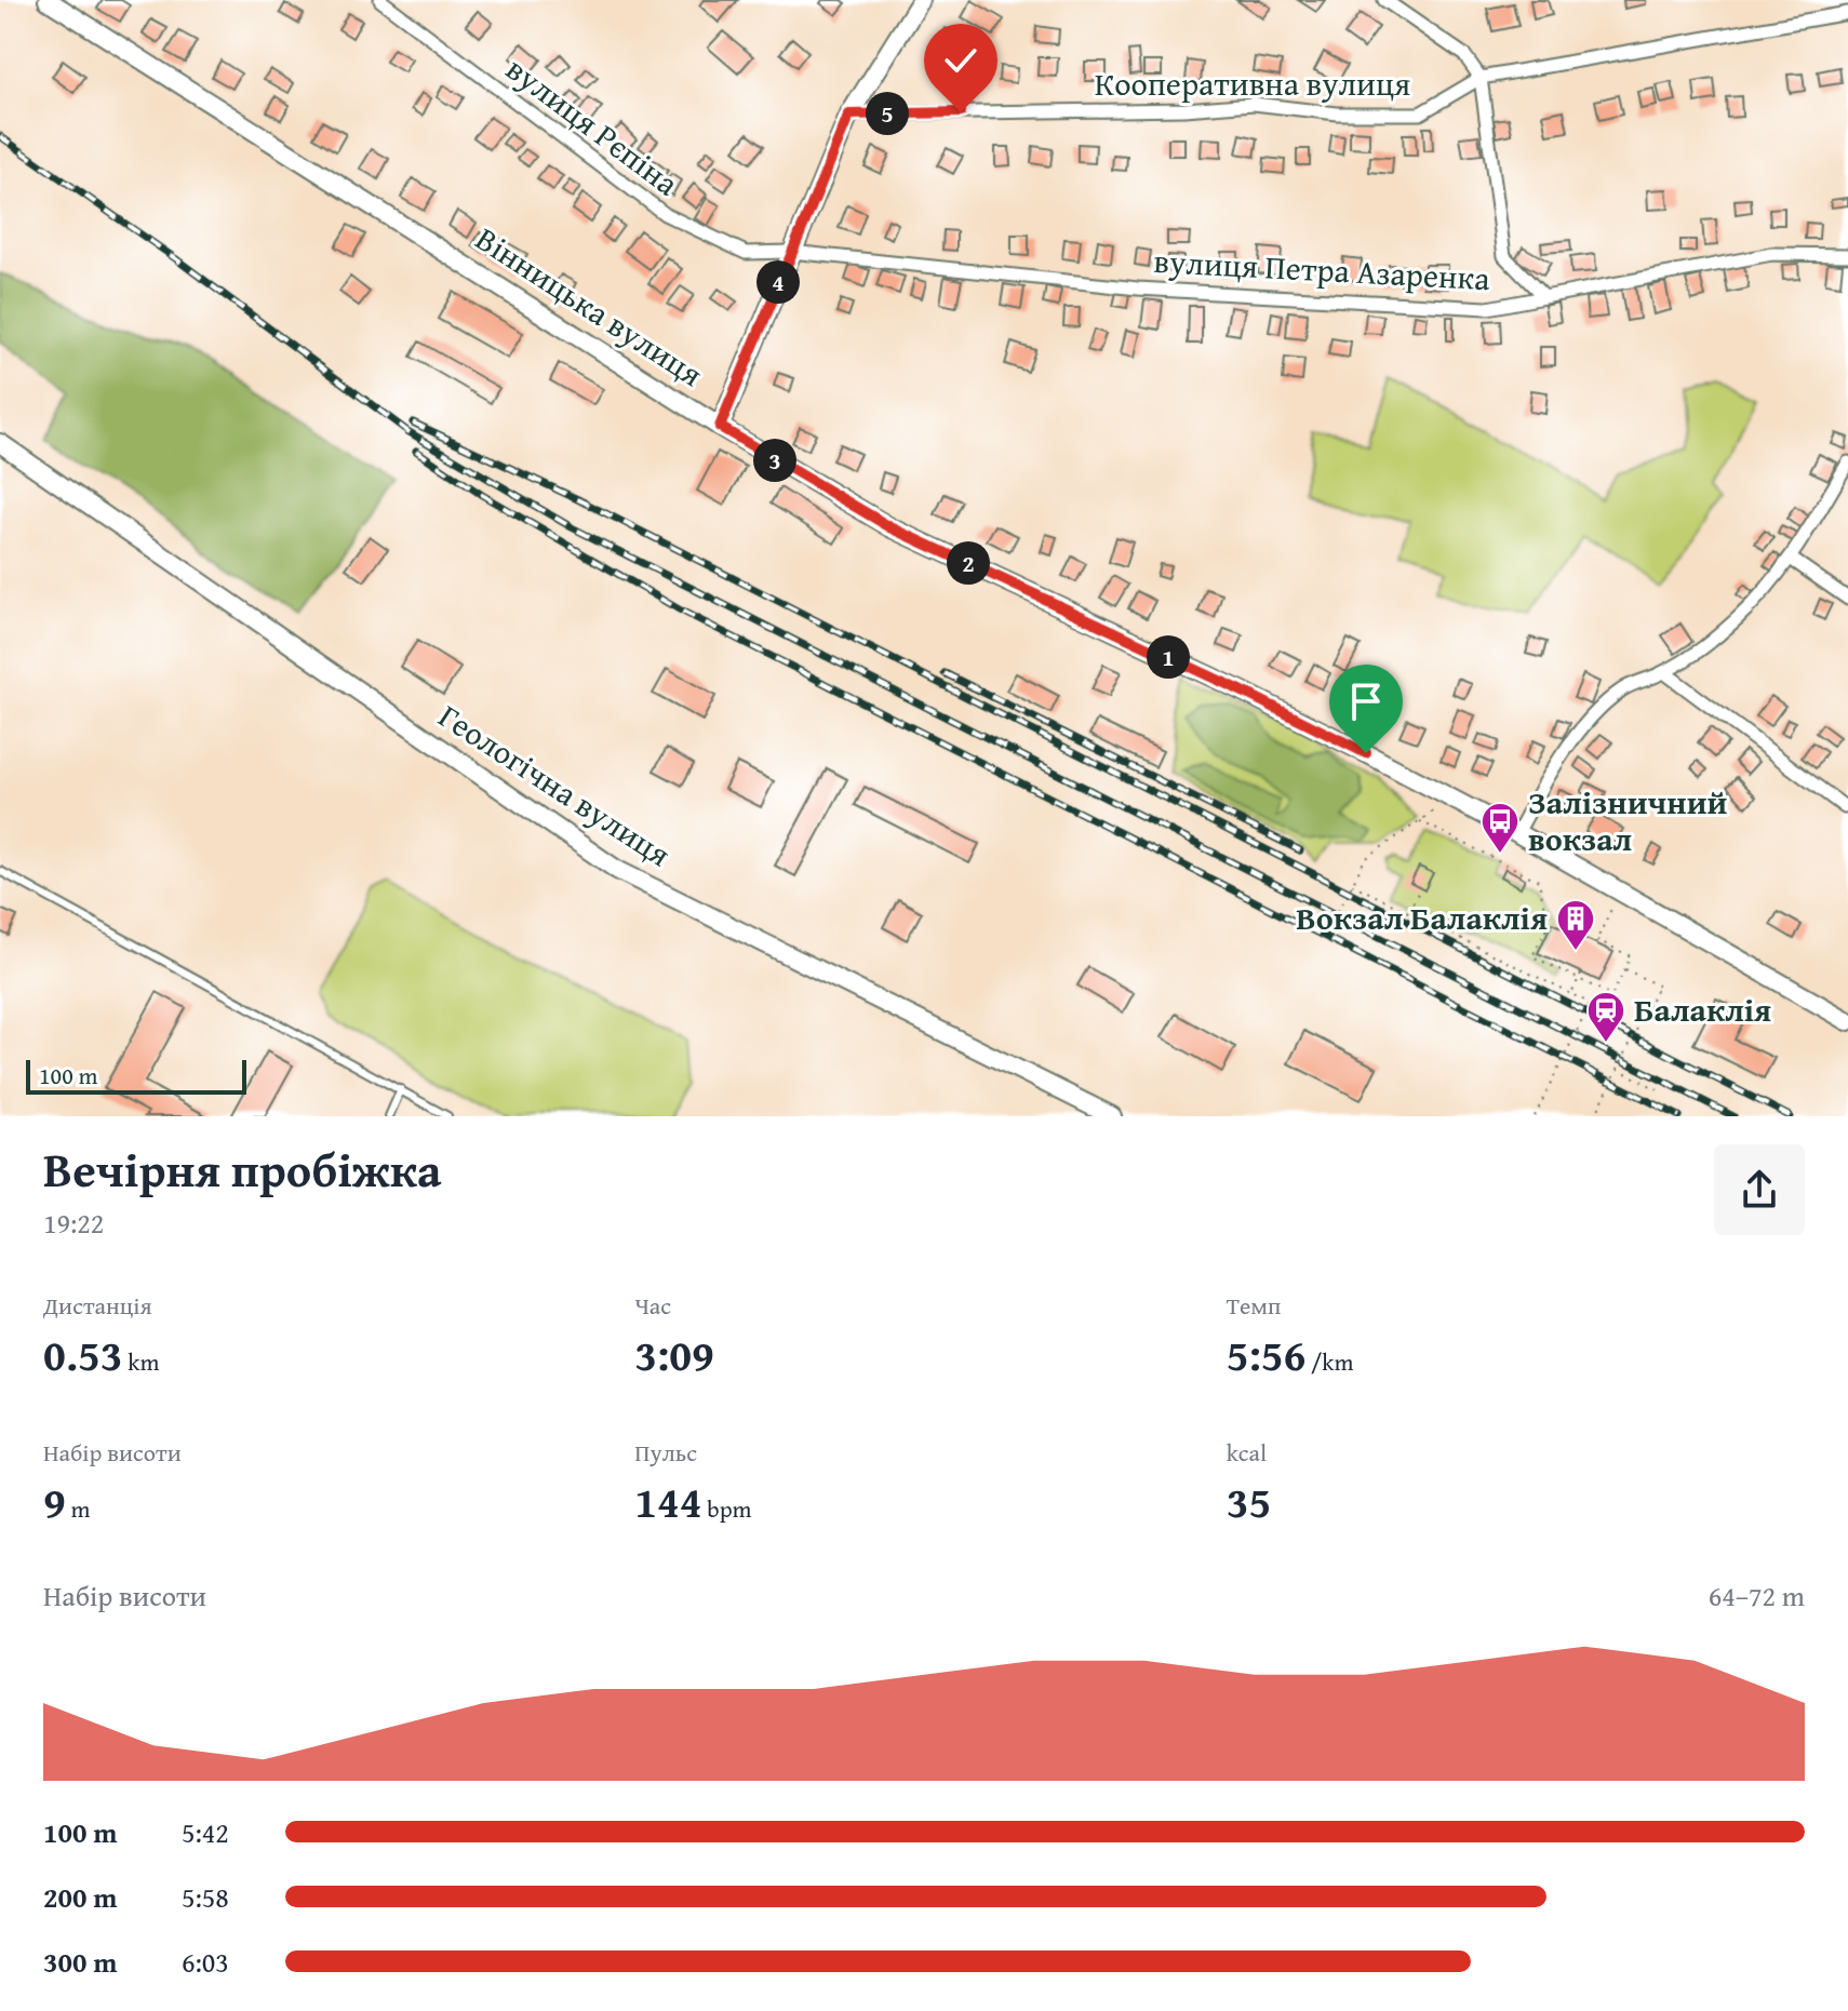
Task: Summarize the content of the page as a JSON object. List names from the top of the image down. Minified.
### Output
{"streets":{"street":["Кооперативна вулиця","вулиця Рєпіна","вулиця Петра Азаренка","Вінницька вулиця","Геологічна вулиця"]},"crossings":[["вулиця Рєпіна","вулиця Петра Азаренка"]],"places":{"bus stop":["Залізничний вокзал"],"building":["Вокзал Балаклія"],"station":["Балаклія"]},"scale_bar":"100 m","page":{"pins":["5","4","3","2","1"],"scale":"100 m","heading":["Вечірня пробіжка","19:22"],"stats":[["Дистанція","0.53 km"],["Час","3:09"],["Темп","5:56 /km"],["Набір висоти","9 m"],["Пульс","144 bpm"],["kcal","35"]],"chart":["Набір висоти","64–72 m"],"list":[{"name":"100 m","note":"5:42"},{"name":"200 m","note":"5:58"},{"name":"300 m","note":"6:03"}]}}
